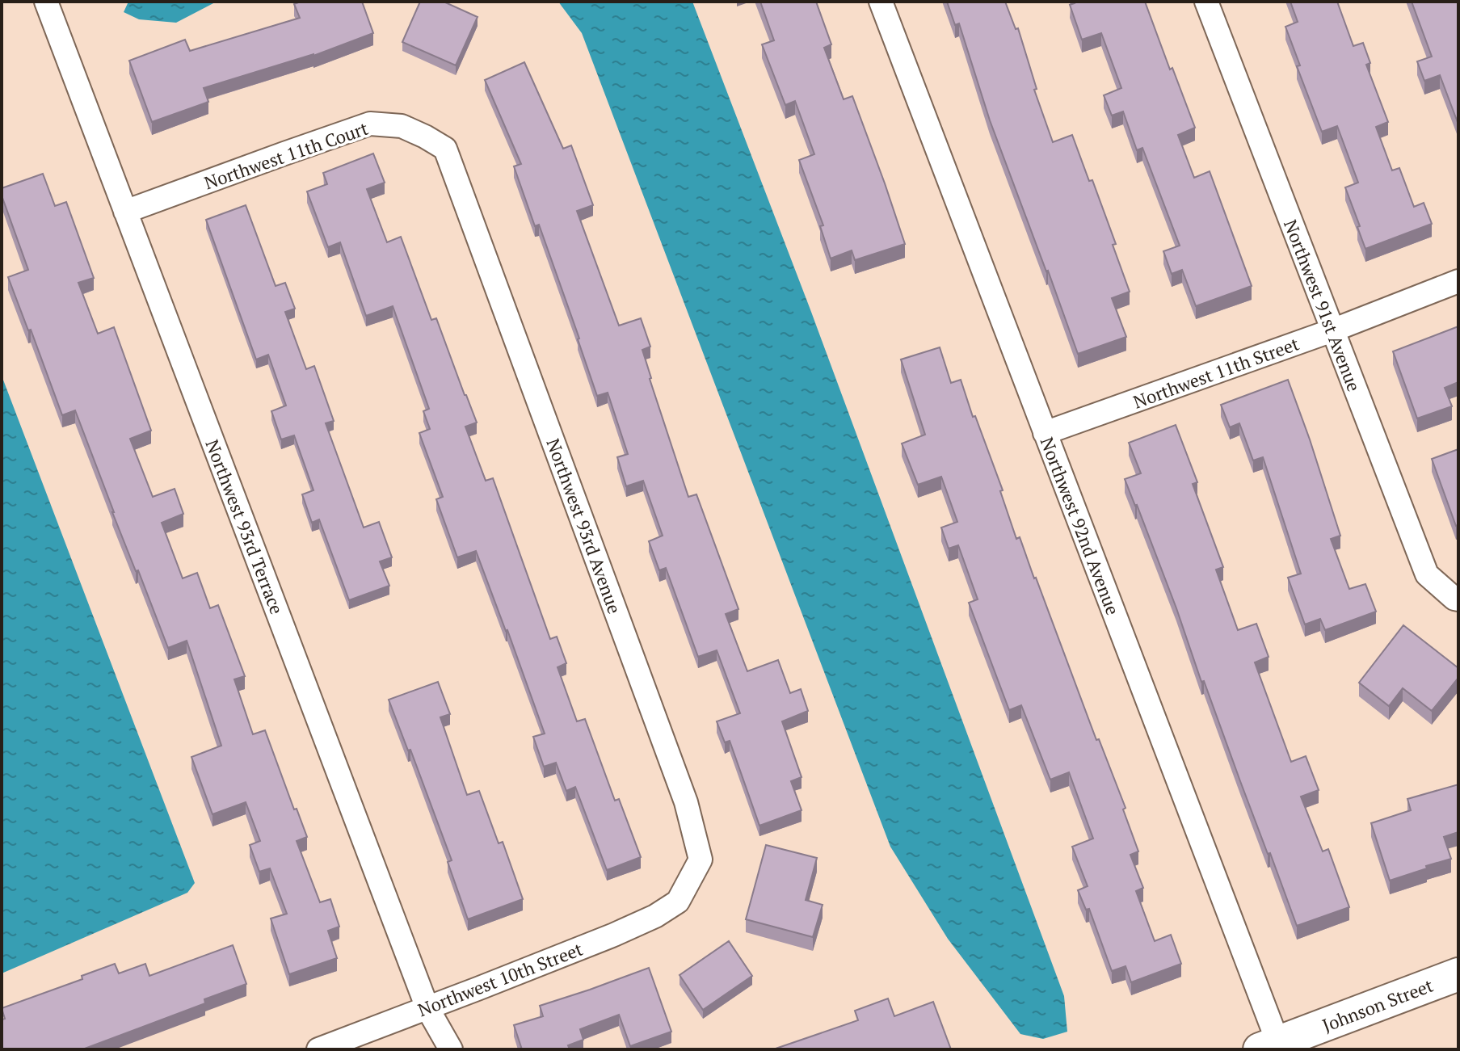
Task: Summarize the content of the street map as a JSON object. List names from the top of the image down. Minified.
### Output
{"streets":{"street":["Northwest 11th Court","Northwest 91st Avenue","Northwest 11th Street","Northwest 93rd Avenue","Northwest 92nd Avenue","Northwest 93rd Terrace","Northwest 10th Street","Johnson Street"]},"crossings":[["Northwest 11th Court","Northwest 93rd Avenue"],["Northwest 11th Court","Northwest 93rd Terrace"],["Northwest 91st Avenue","Northwest 11th Street"],["Northwest 11th Street","Northwest 92nd Avenue"],["Northwest 93rd Avenue","Northwest 10th Street"],["Northwest 92nd Avenue","Johnson Street"],["Northwest 93rd Terrace","Northwest 10th Street"]]}
